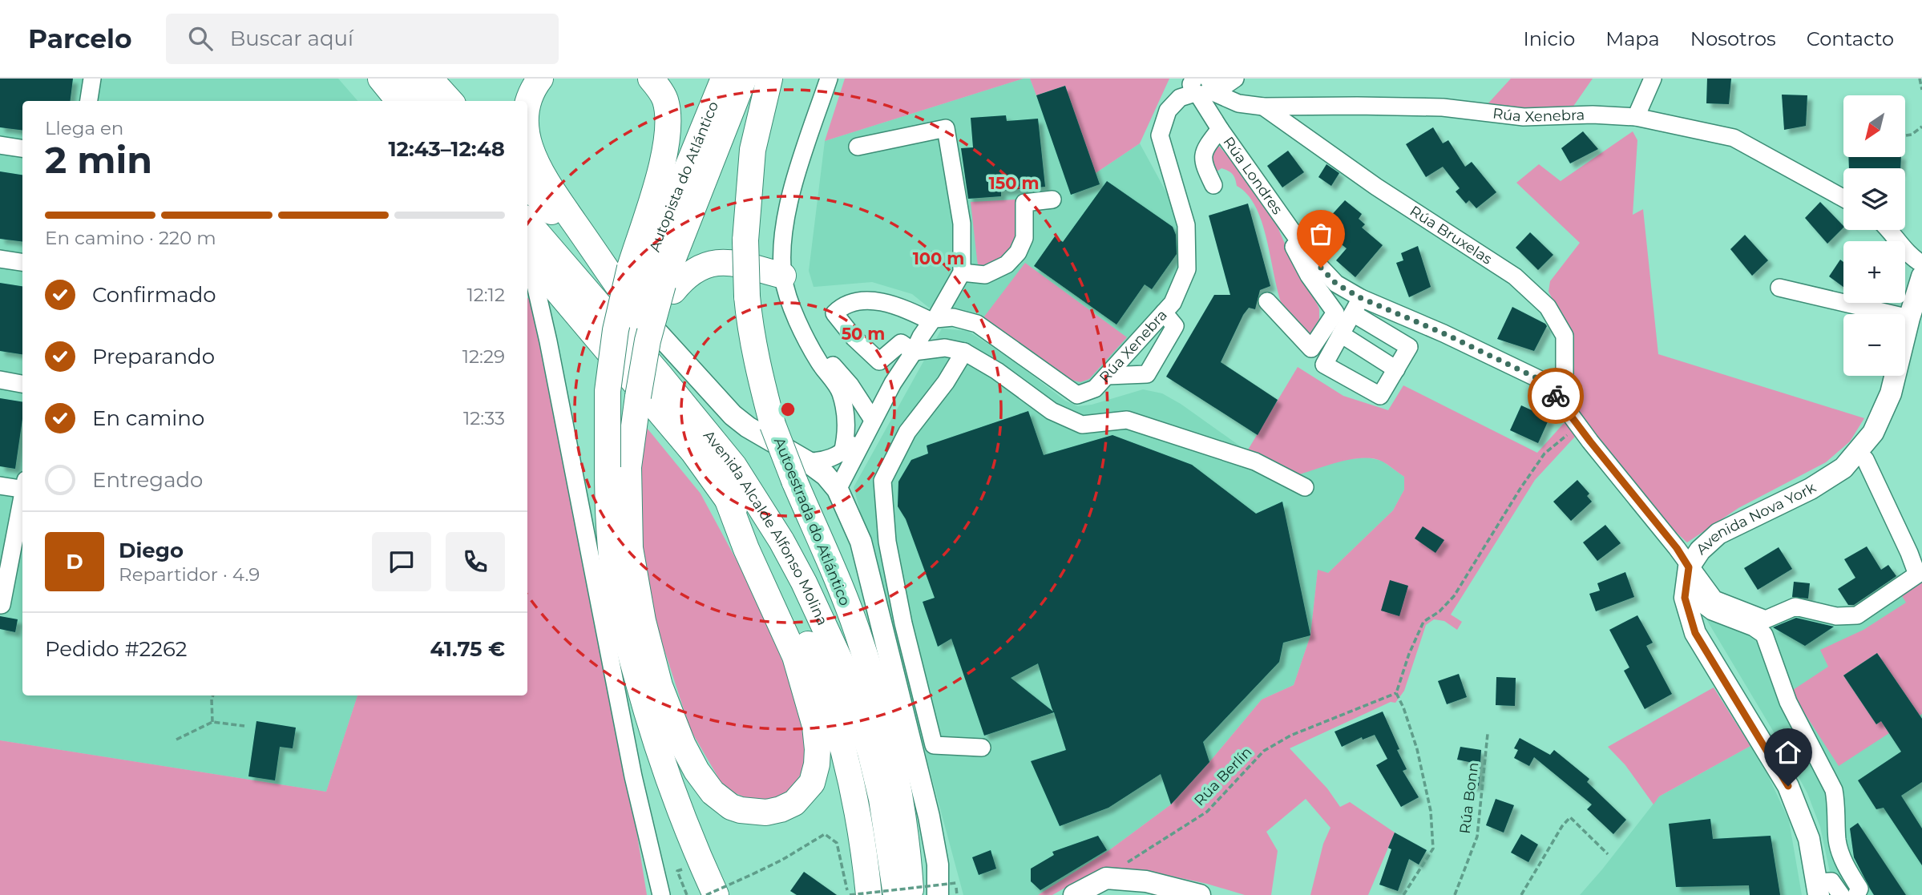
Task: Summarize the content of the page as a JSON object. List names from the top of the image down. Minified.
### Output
{"streets":{"highway":["Autopista do Atlántico","Autoestrada do Atlántico","Avenida Alcalde Alfonso Molina"],"main road":["Avenida Nova York"],"street":["Rúa Xenebra","Rúa Londres","Rúa Bruxelas"],"path":["Rúa Berlín","Rúa Bonn"]},"crossings":[["Rúa Xenebra","Rúa Londres"],["Rúa Xenebra","Rúa Bruxelas"],["Rúa Londres","Rúa Bruxelas"],["Rúa Londres","Avenida Nova York"]],"north":"bottom left","page":{"header":"Parcelo","search":"Buscar aquí","nav":["Inicio","Mapa","Nosotros","Contacto"],"map_buttons":["+","−"],"heading":["2 min","Llega en","12:43–12:48"],"panel":["Diego","Repartidor · 4.9","Pedido #2262","41.75 €"],"bar":"En camino · 220 m","list":[["Confirmado","12:12"],["Preparando","12:29"],["En camino","12:33"],"Entregado"],"round":"D"},"rings":["150 m","100 m","50 m"]}
